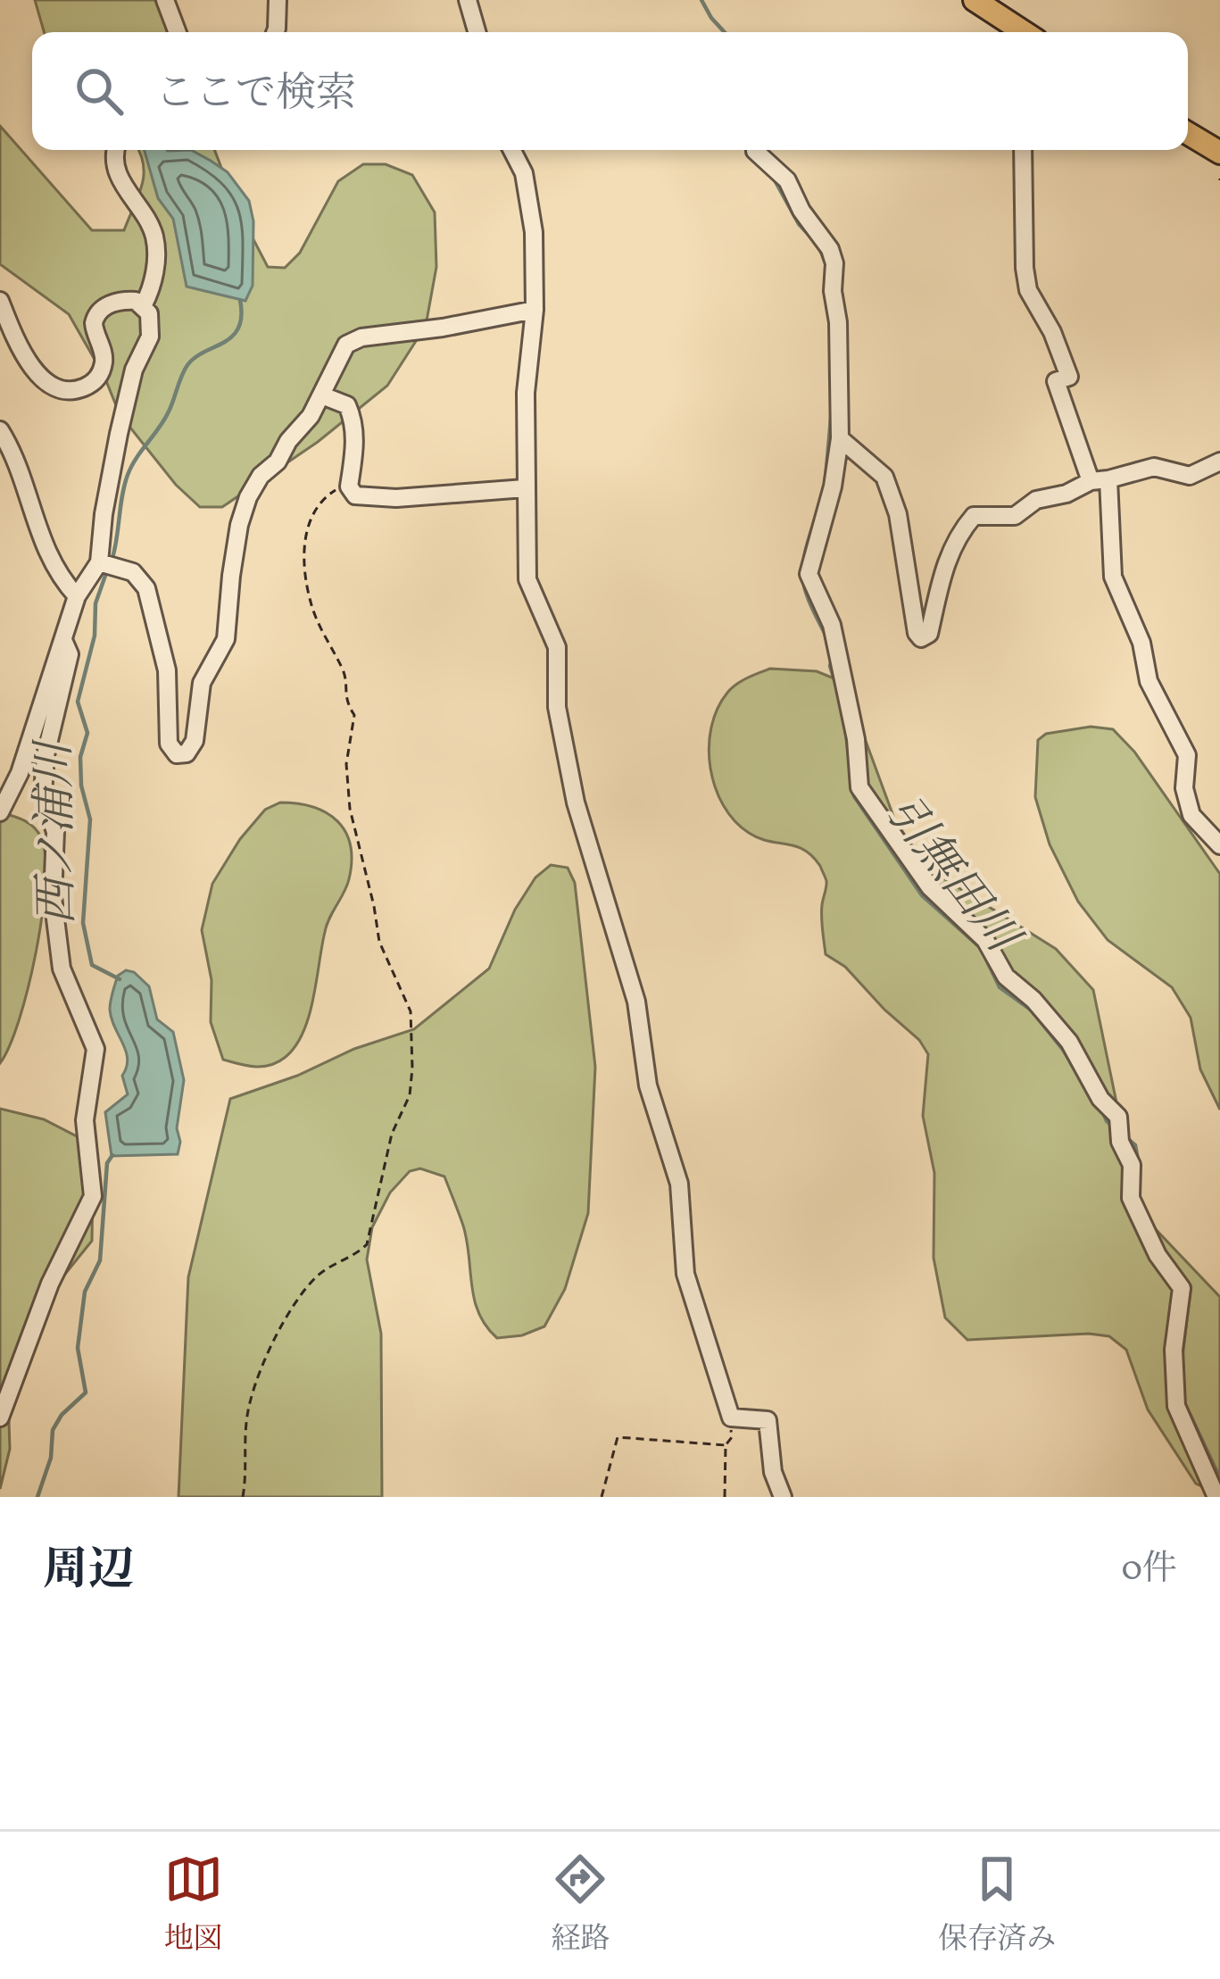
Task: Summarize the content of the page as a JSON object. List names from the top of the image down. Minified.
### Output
{"water":["西ノ浦川","引無田川"],"page":{"search":"ここで検索","heading":["周辺","0件"],"nav":["地図","経路","保存済み"]}}
